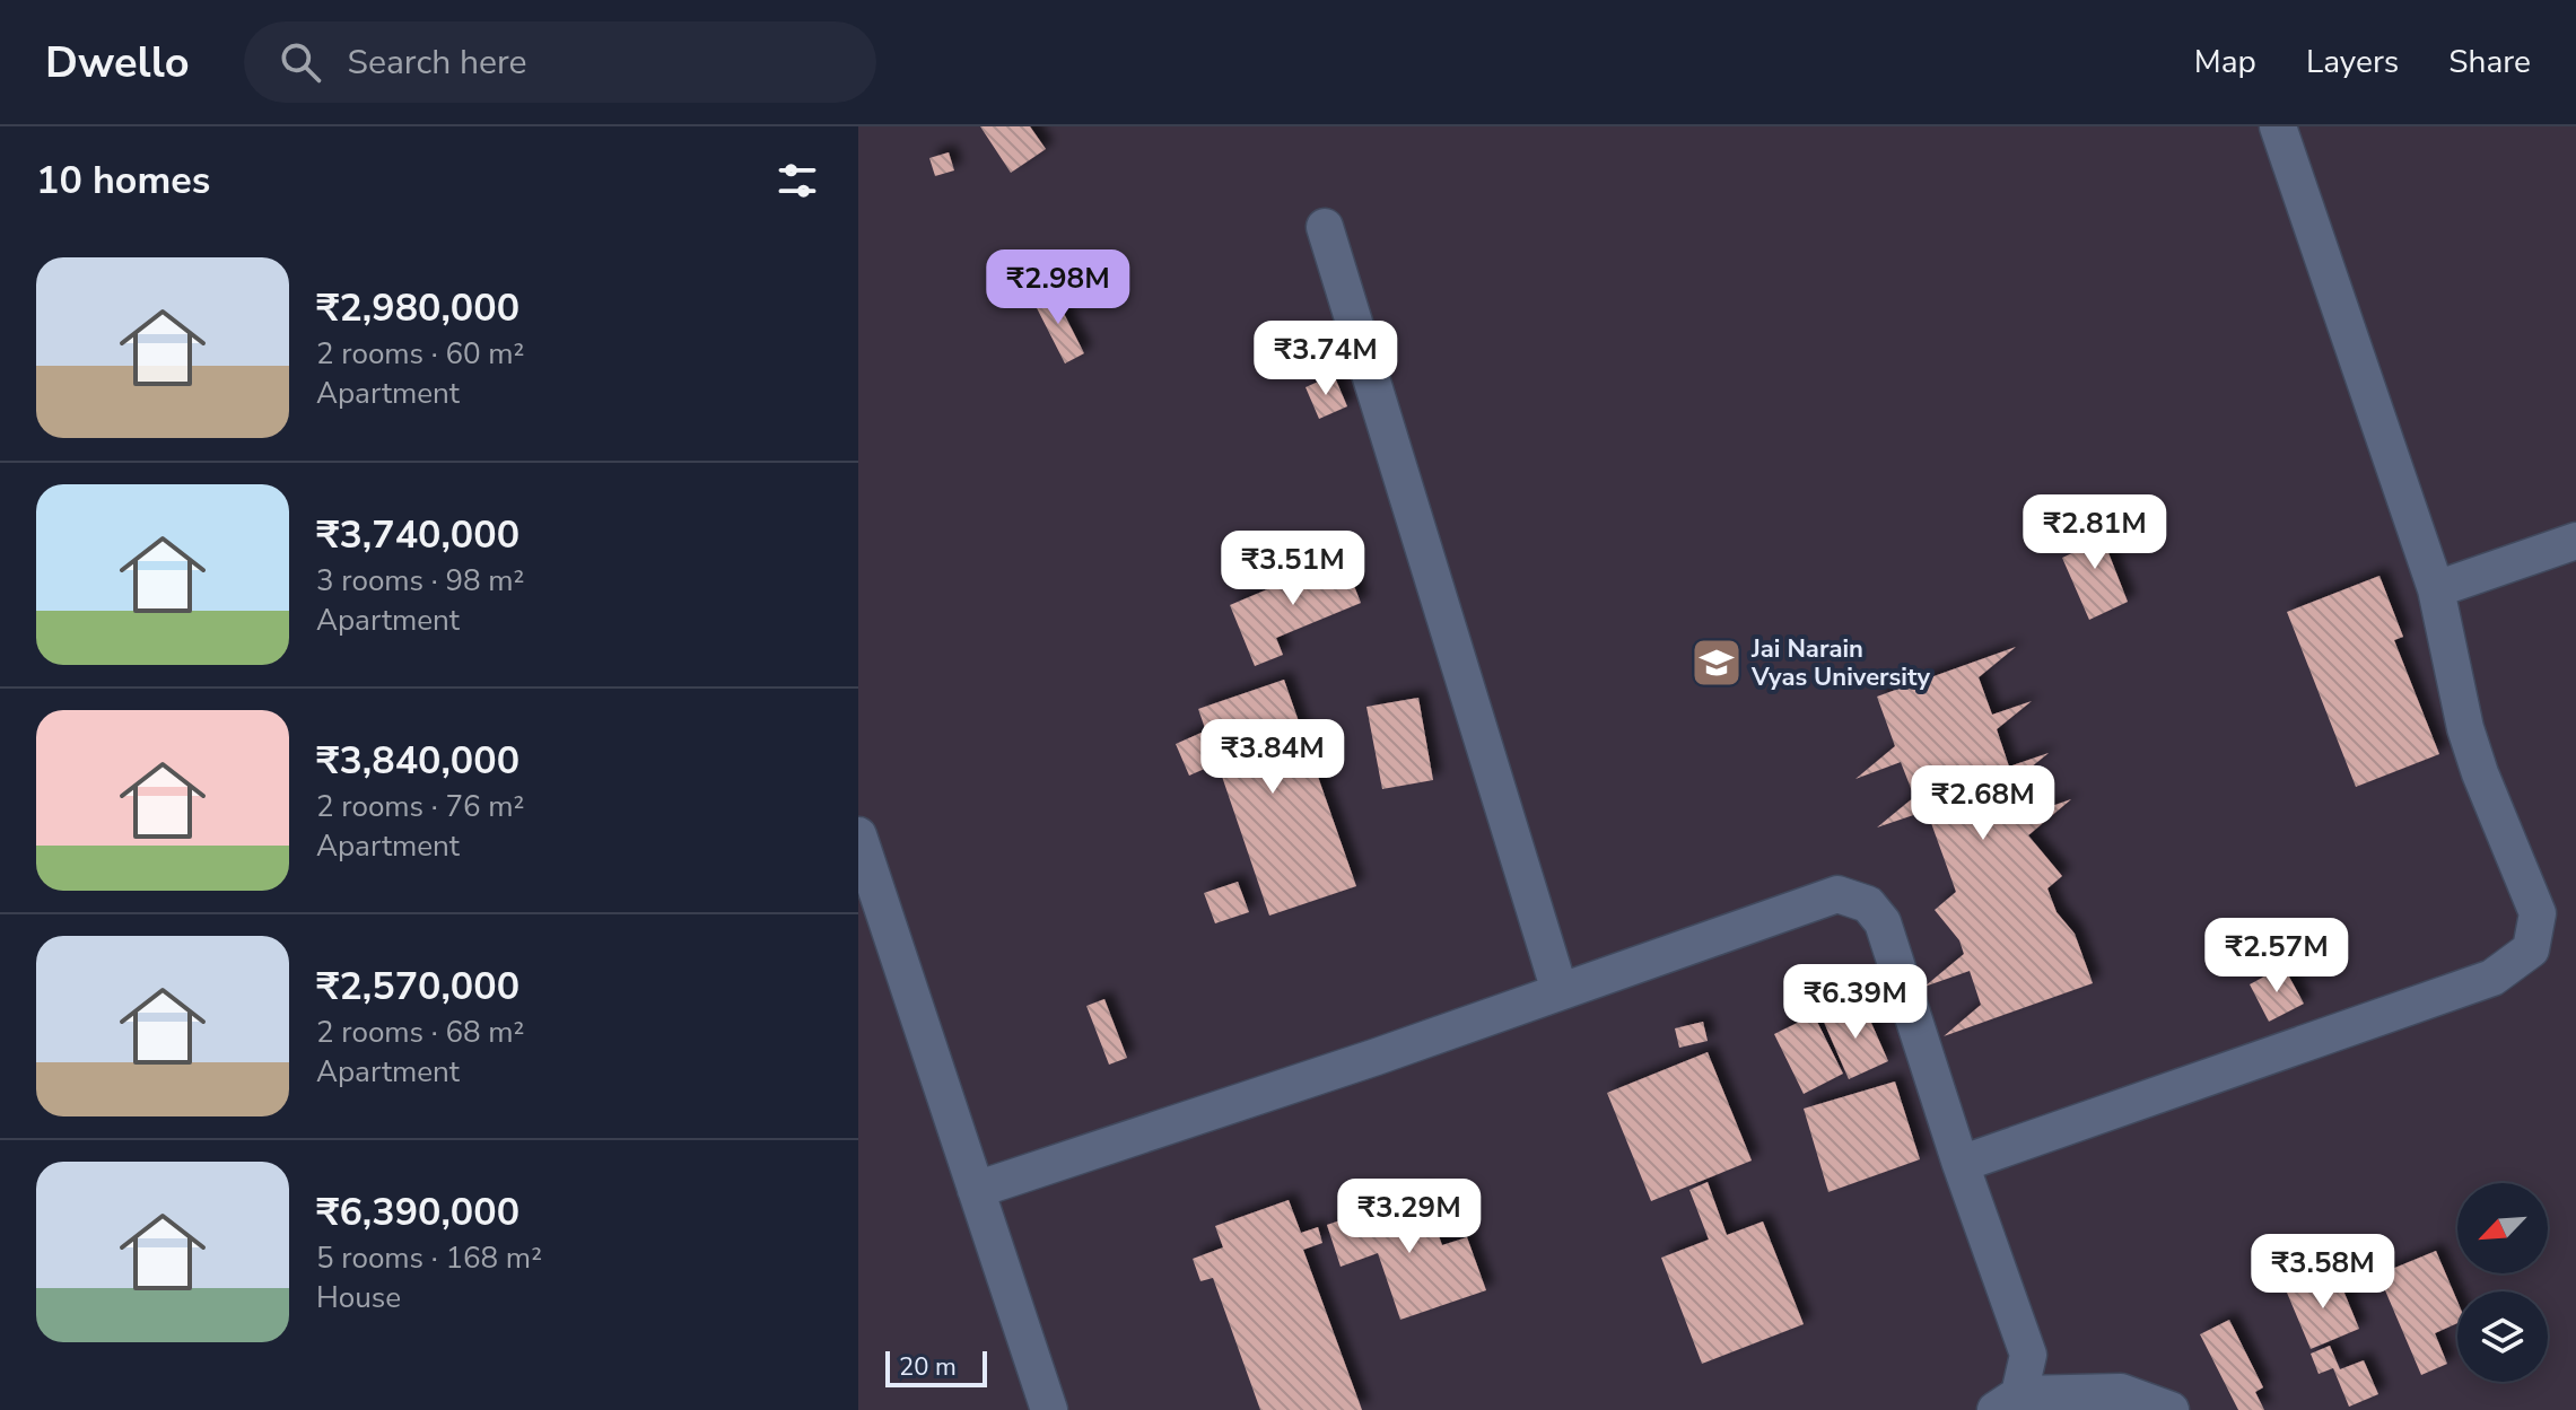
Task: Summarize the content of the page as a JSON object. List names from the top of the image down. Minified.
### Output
{"places":{"school or university":["Jai Narain Vyas University"]},"scale_bar":"20 m","north":"bottom left","page":{"header":"Dwello","search":"Search here","nav":["Map","Layers","Share"],"heading":"10 homes","list":[{"name":"₹2,980,000","note":"2 rooms · 60 m² · Apartment"},{"name":"₹3,740,000","note":"3 rooms · 98 m² · Apartment"},{"name":"₹3,840,000","note":"2 rooms · 76 m² · Apartment"},{"name":"₹2,570,000","note":"2 rooms · 68 m² · Apartment"},{"name":"₹6,390,000","note":"5 rooms · 168 m² · House"}],"price":["₹2.98M","₹3.74M","₹2.81M","₹3.51M","₹3.84M","₹2.68M","₹2.57M","₹6.39M","₹3.29M","₹3.58M"],"scale":"20 m"}}
